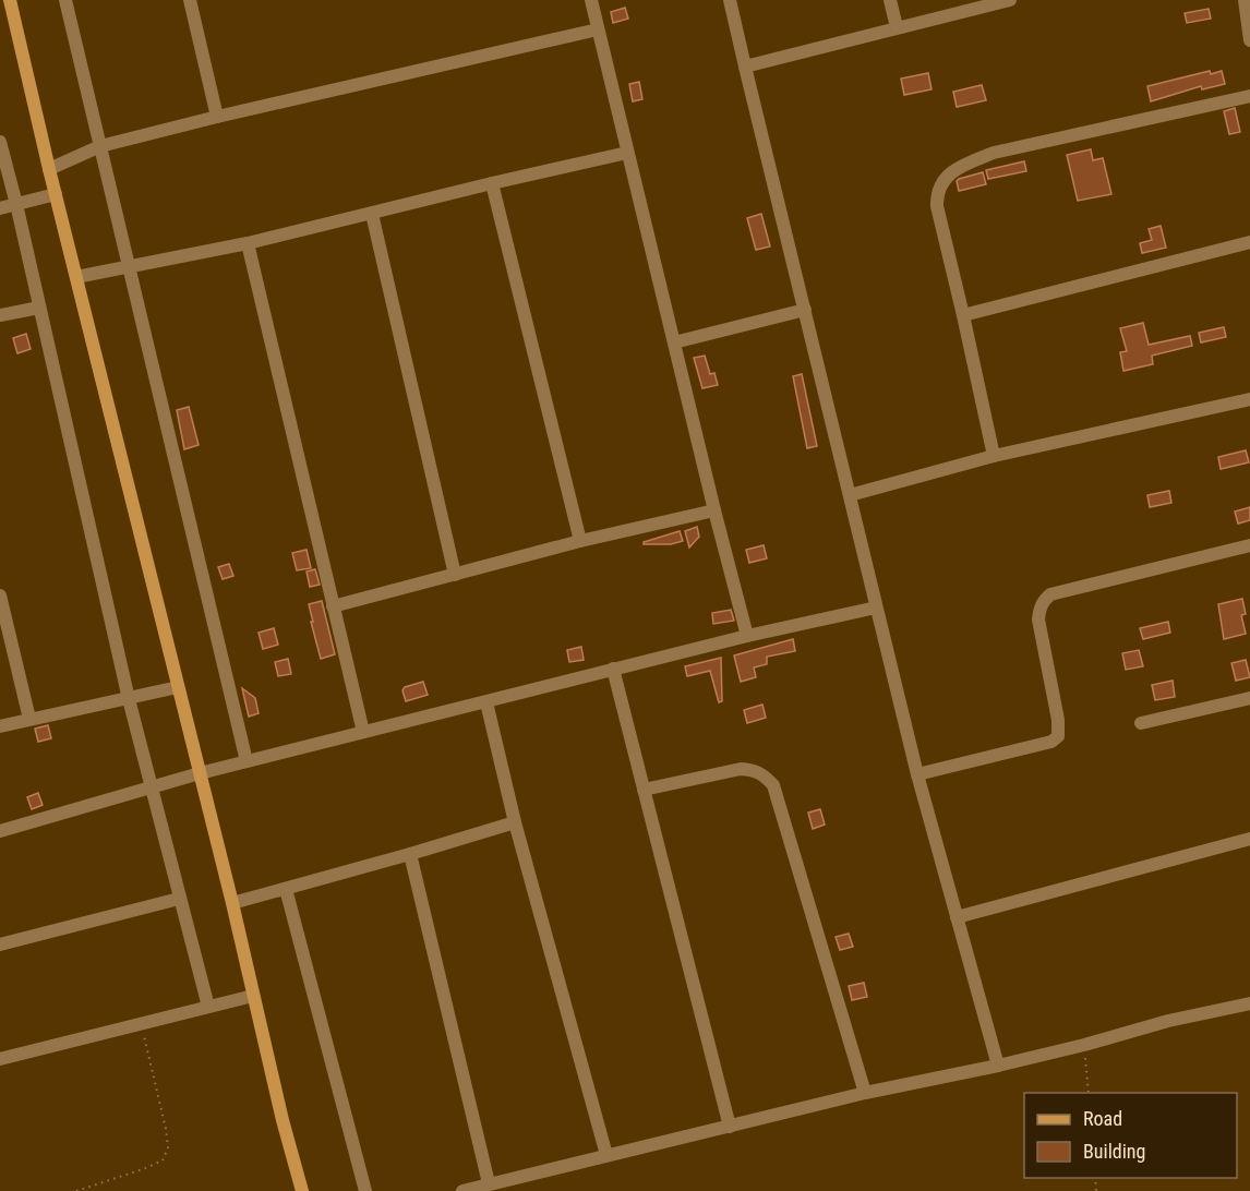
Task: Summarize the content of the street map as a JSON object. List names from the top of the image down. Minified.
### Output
{"legend":["Road","Building"]}
